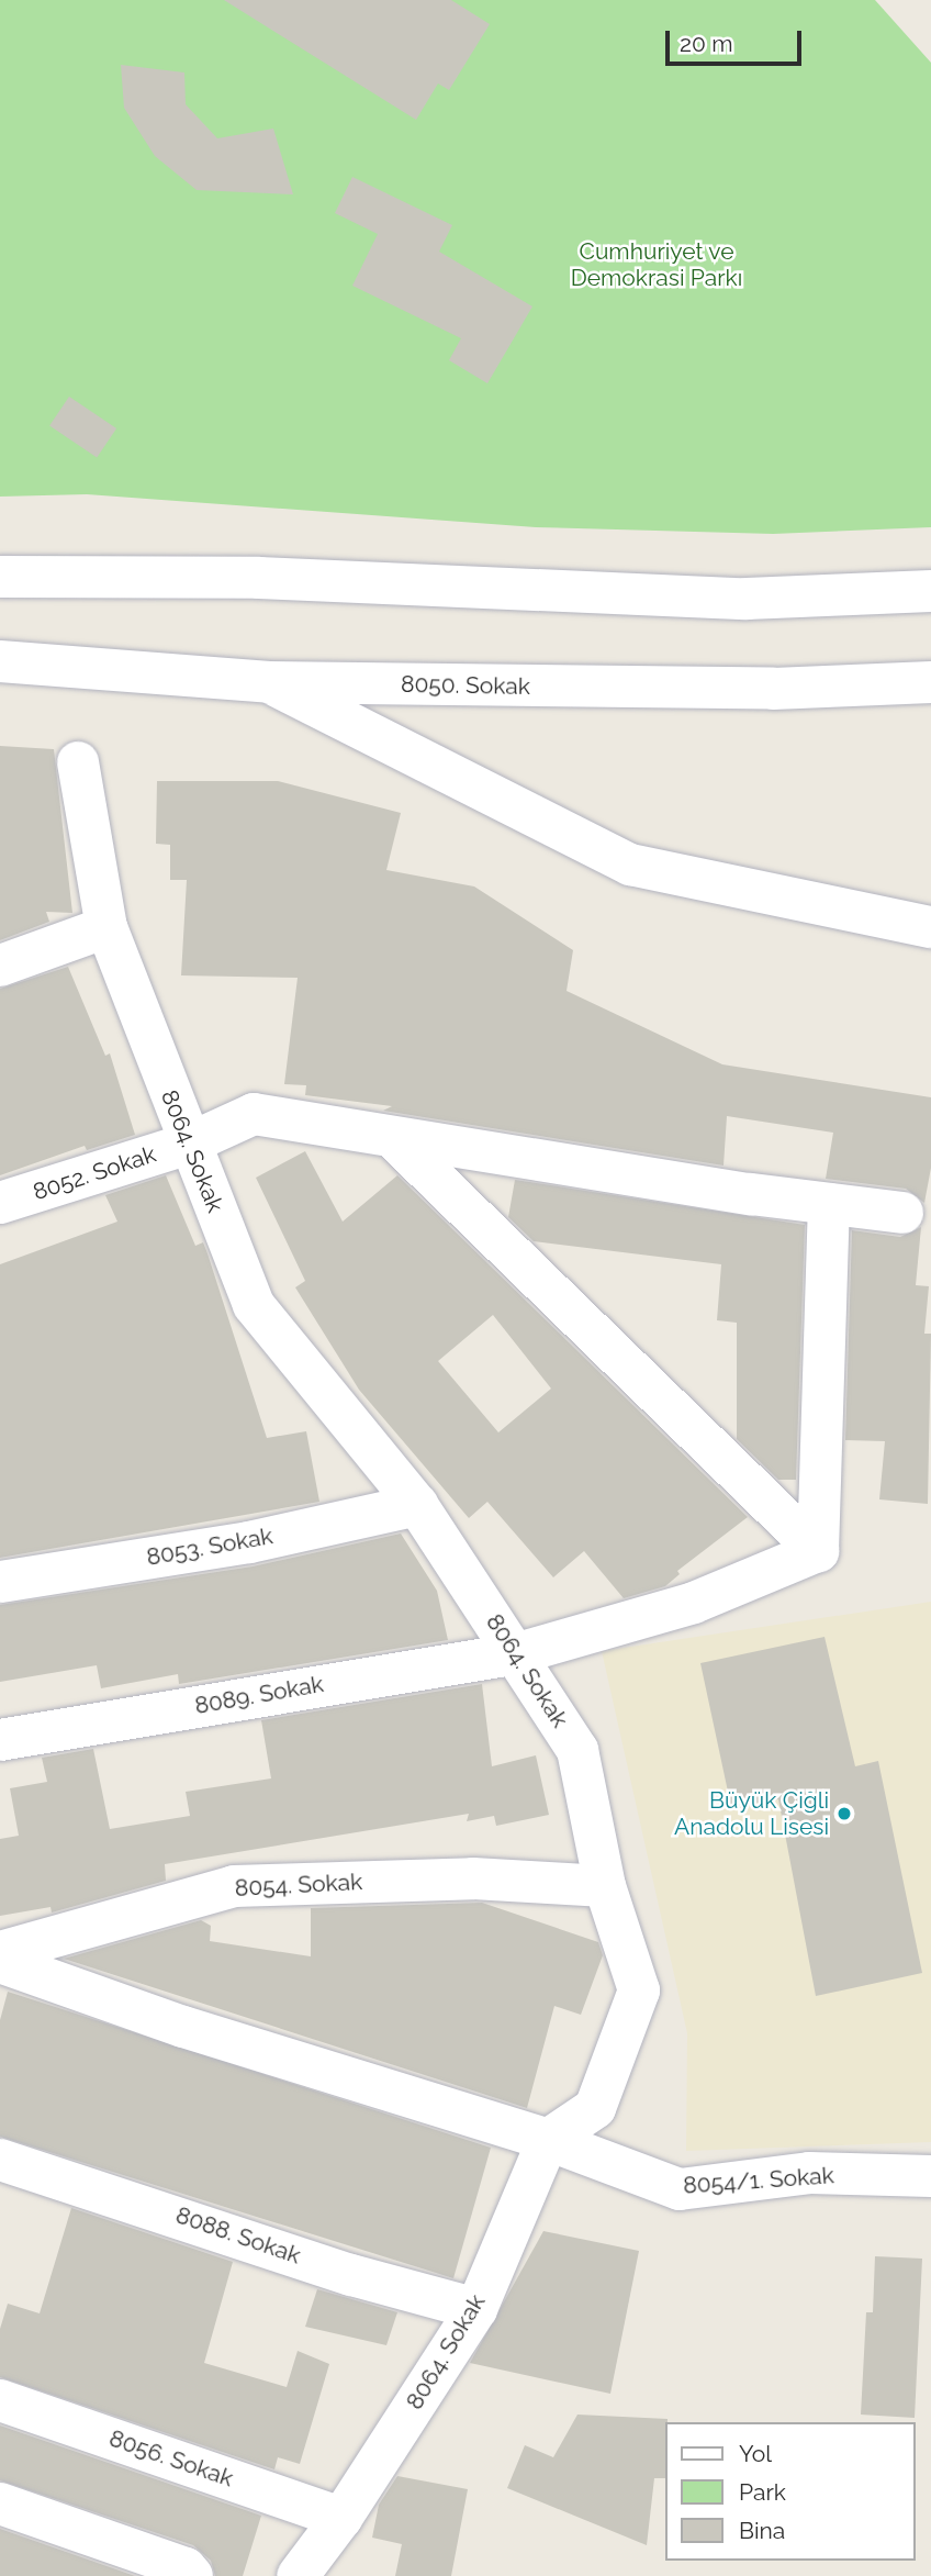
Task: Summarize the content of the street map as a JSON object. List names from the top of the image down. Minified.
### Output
{"streets":{"street":["8050. Sokak","8064. Sokak","8052. Sokak","8053. Sokak","8089. Sokak","8054. Sokak","8054/1. Sokak","8088. Sokak","8056. Sokak"]},"crossings":[["8064. Sokak","8052. Sokak"],["8064. Sokak","8053. Sokak"],["8064. Sokak","8089. Sokak"],["8064. Sokak","8054. Sokak"],["8064. Sokak","8054/1. Sokak"],["8064. Sokak","8088. Sokak"],["8064. Sokak","8056. Sokak"]],"parks":["Cumhuriyet ve Demokrasi Parkı"],"places":["Büyük Çiğli Anadolu Lisesi"],"legend":["Yol","Park","Bina"],"scale_bar":"20 m"}
